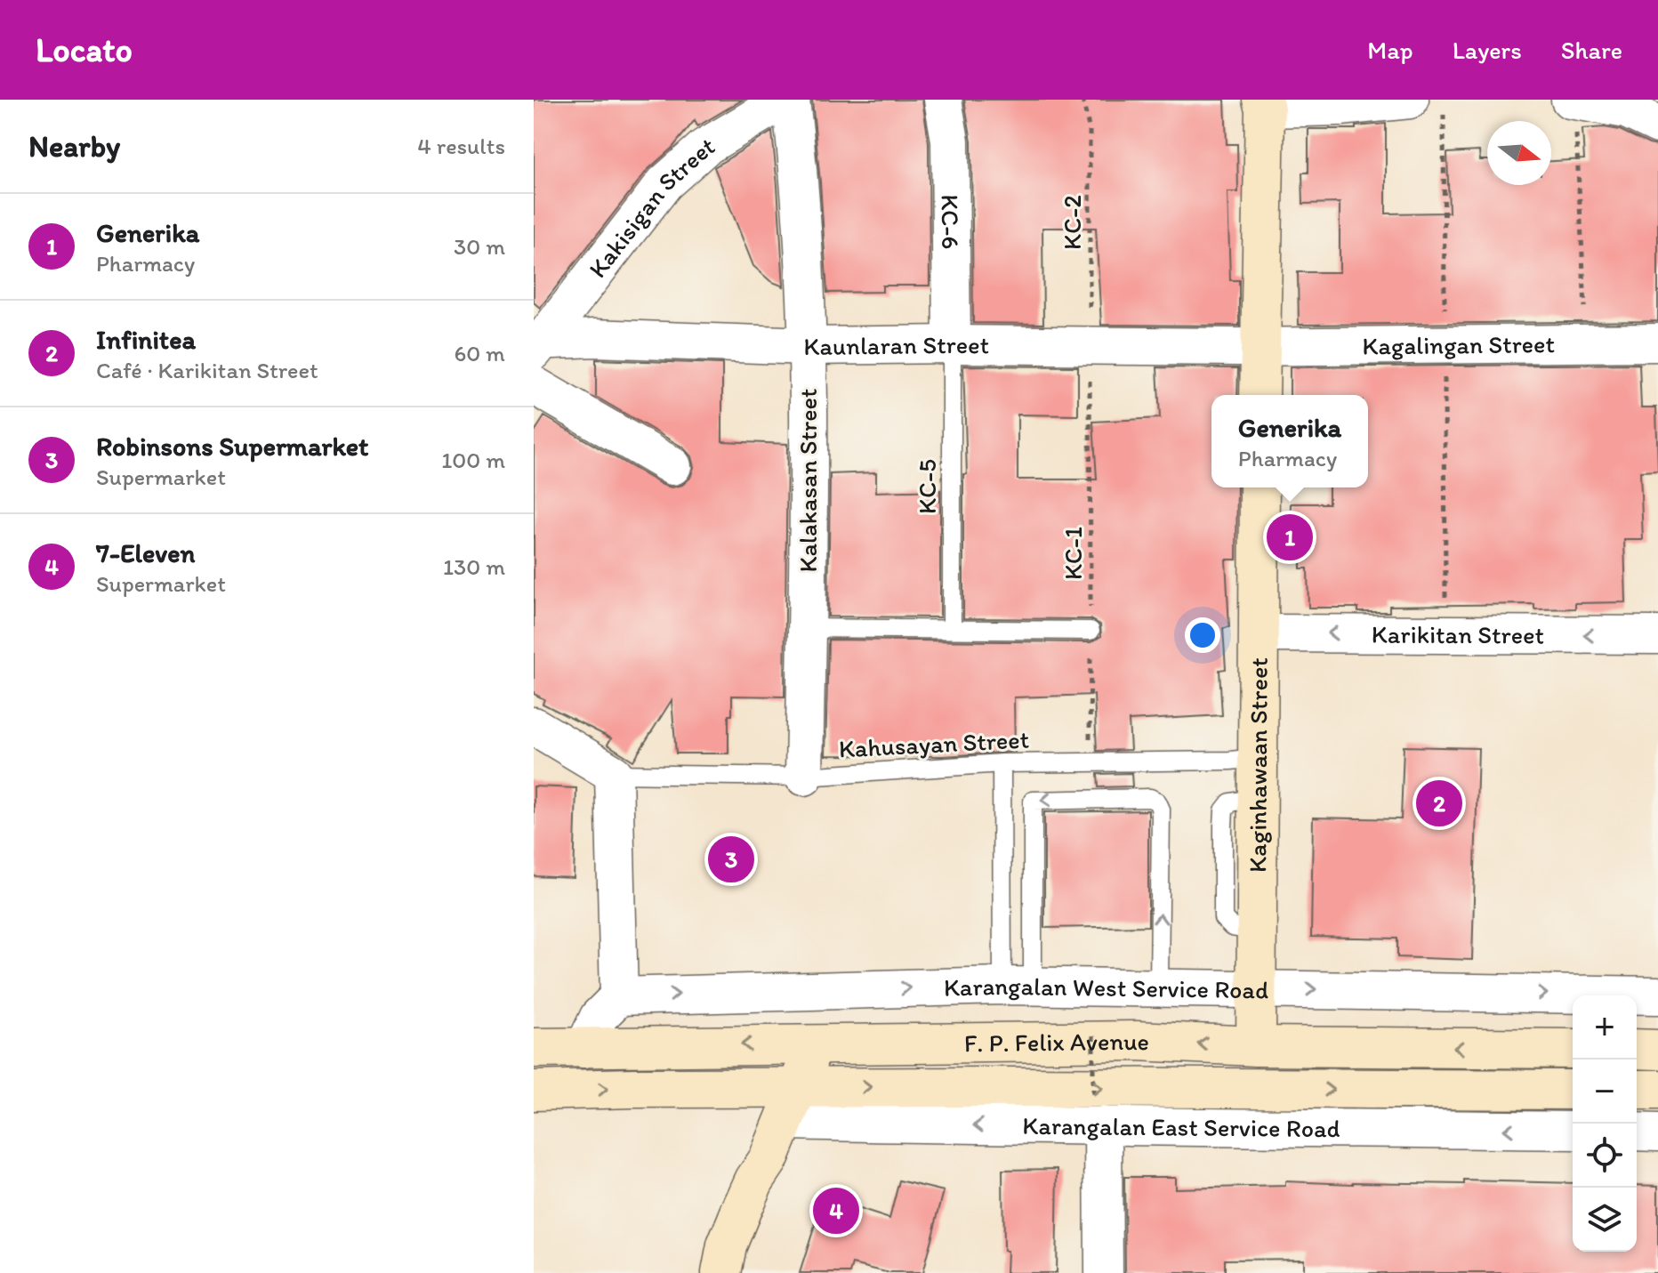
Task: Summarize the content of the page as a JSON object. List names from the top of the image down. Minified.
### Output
{"streets":{"main road":["Kaginhawaan Street","F. P. Felix Avenue"],"street":["Kakisigan Street","KC-6","Kaunlaran Street","Kagalingan Street","Kalakasan Street","Karikitan Street","Karangalan West Service Road","Karangalan East Service Road"],"lane":["KC-5","Kahusayan Street"],"path":["KC-2","KC-1"]},"crossings":[["Kakisigan Street","Kaunlaran Street"],["KC-6","Kaunlaran Street"],["KC-6","KC-5"],["KC-2","Kaunlaran Street"],["KC-2","KC-1"],["Kaunlaran Street","Kagalingan Street"],["Kaunlaran Street","Kalakasan Street"],["Kaunlaran Street","KC-5"],["Kaunlaran Street","KC-1"],["Kalakasan Street","Kahusayan Street"],["KC-1","Kahusayan Street"],["Karikitan Street","Kaginhawaan Street"],["Kahusayan Street","Kaginhawaan Street"],["Kaginhawaan Street","Karangalan West Service Road"],["Kaginhawaan Street","F. P. Felix Avenue"],["F. P. Felix Avenue","Karangalan East Service Road"]],"one_way":["Karikitan Street","Karangalan West Service Road","Karangalan East Service Road"],"north":"right","page":{"header":"Locato","nav":["Map","Layers","Share"],"heading":["Nearby","4 results"],"list":[{"mark":"1","name":"Generika","note":"Pharmacy","value":"30 m"},{"mark":"2","name":"Infinitea","note":"Café · Karikitan Street","value":"60 m"},{"mark":"3","name":"Robinsons Supermarket","note":"Supermarket","value":"100 m"},{"mark":"4","name":"7-Eleven","note":"Supermarket","value":"130 m"}],"popup":["Generika","Pharmacy"],"pins":["1","2","3","4"],"map_buttons":["+","−"]}}
